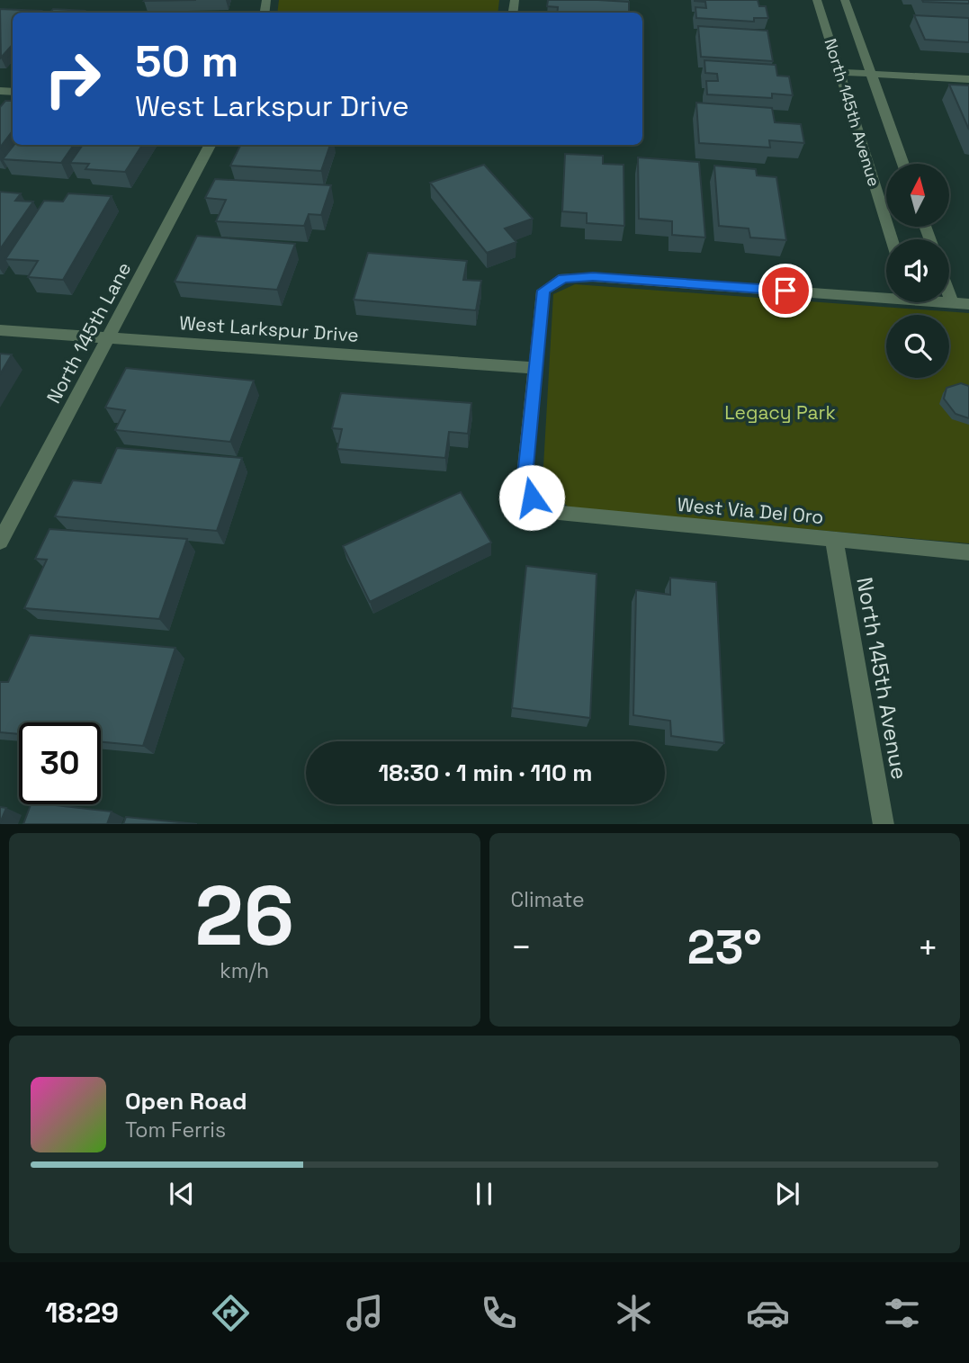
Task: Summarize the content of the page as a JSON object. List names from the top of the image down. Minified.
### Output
{"streets":{"street":["North 145th Avenue","West Larkspur Drive","North 145th Lane","West Via Del Oro"]},"crossings":[["North 145th Avenue","West Via Del Oro"],["West Larkspur Drive","North 145th Lane"],["West Larkspur Drive","West Via Del Oro"]],"parks":["Legacy Park"],"north":"top","page":{"turn":["50 m","West Larkspur Drive"],"limit":"30","trip":"18:30 · 1 min · 110 m","tile":[["26","km/h"],"Climate"],"heat":["−","23°","+"],"song":["Open Road","Tom Ferris"],"tabs":"18:29"}}
